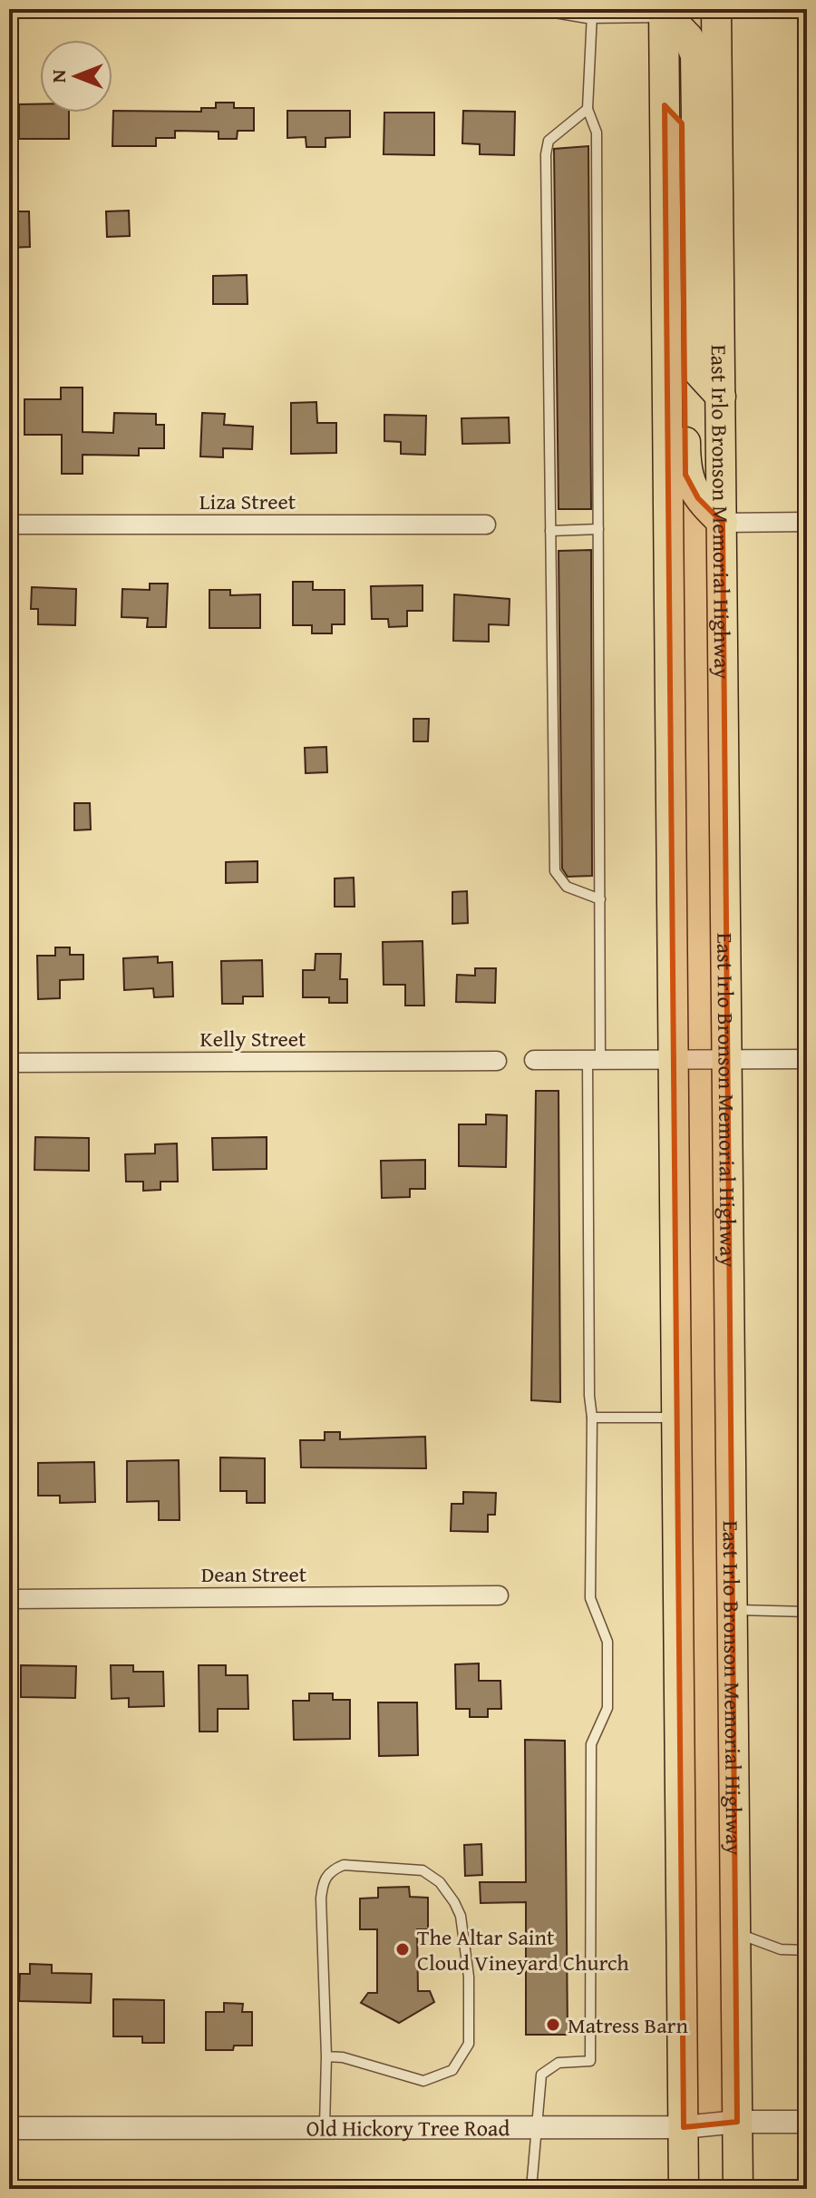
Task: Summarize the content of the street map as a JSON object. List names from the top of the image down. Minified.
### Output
{"streets":{"highway":["East Irlo Bronson Memorial Highway"],"street":["Liza Street","Kelly Street","Dean Street","Old Hickory Tree Road"]},"crossings":[["East Irlo Bronson Memorial Highway","Old Hickory Tree Road"]],"places":["The Altar Saint Cloud Vineyard Church","Matress Barn"],"north":"left"}
